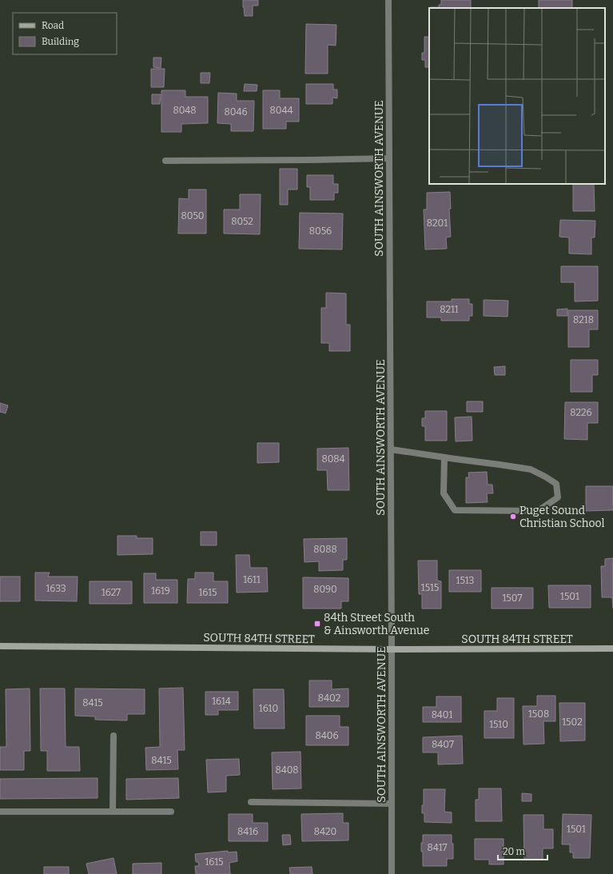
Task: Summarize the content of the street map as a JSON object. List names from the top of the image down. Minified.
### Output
{"streets":{"main road":["SOUTH 84TH STREET"],"street":["SOUTH AINSWORTH AVENUE"]},"crossings":[["SOUTH AINSWORTH AVENUE","SOUTH 84TH STREET"]],"places":{"other":["Puget Sound Christian School"],"transit":["84th Street South & Ainsworth Avenue"]},"house_numbers":["8048","8044","8046","8050","8052","8201","8056","8211","8218","8226","8084","8088","1611","1513","1515","1633","8090","1619","1627","1615","1501","1507","8402","1614","8415","1610","1508","8401","1502","1510","8406","8407","8415","8408","1501","8416","8420","8417","1615"],"legend":["Road","Building"],"scale_bar":"20 m"}
